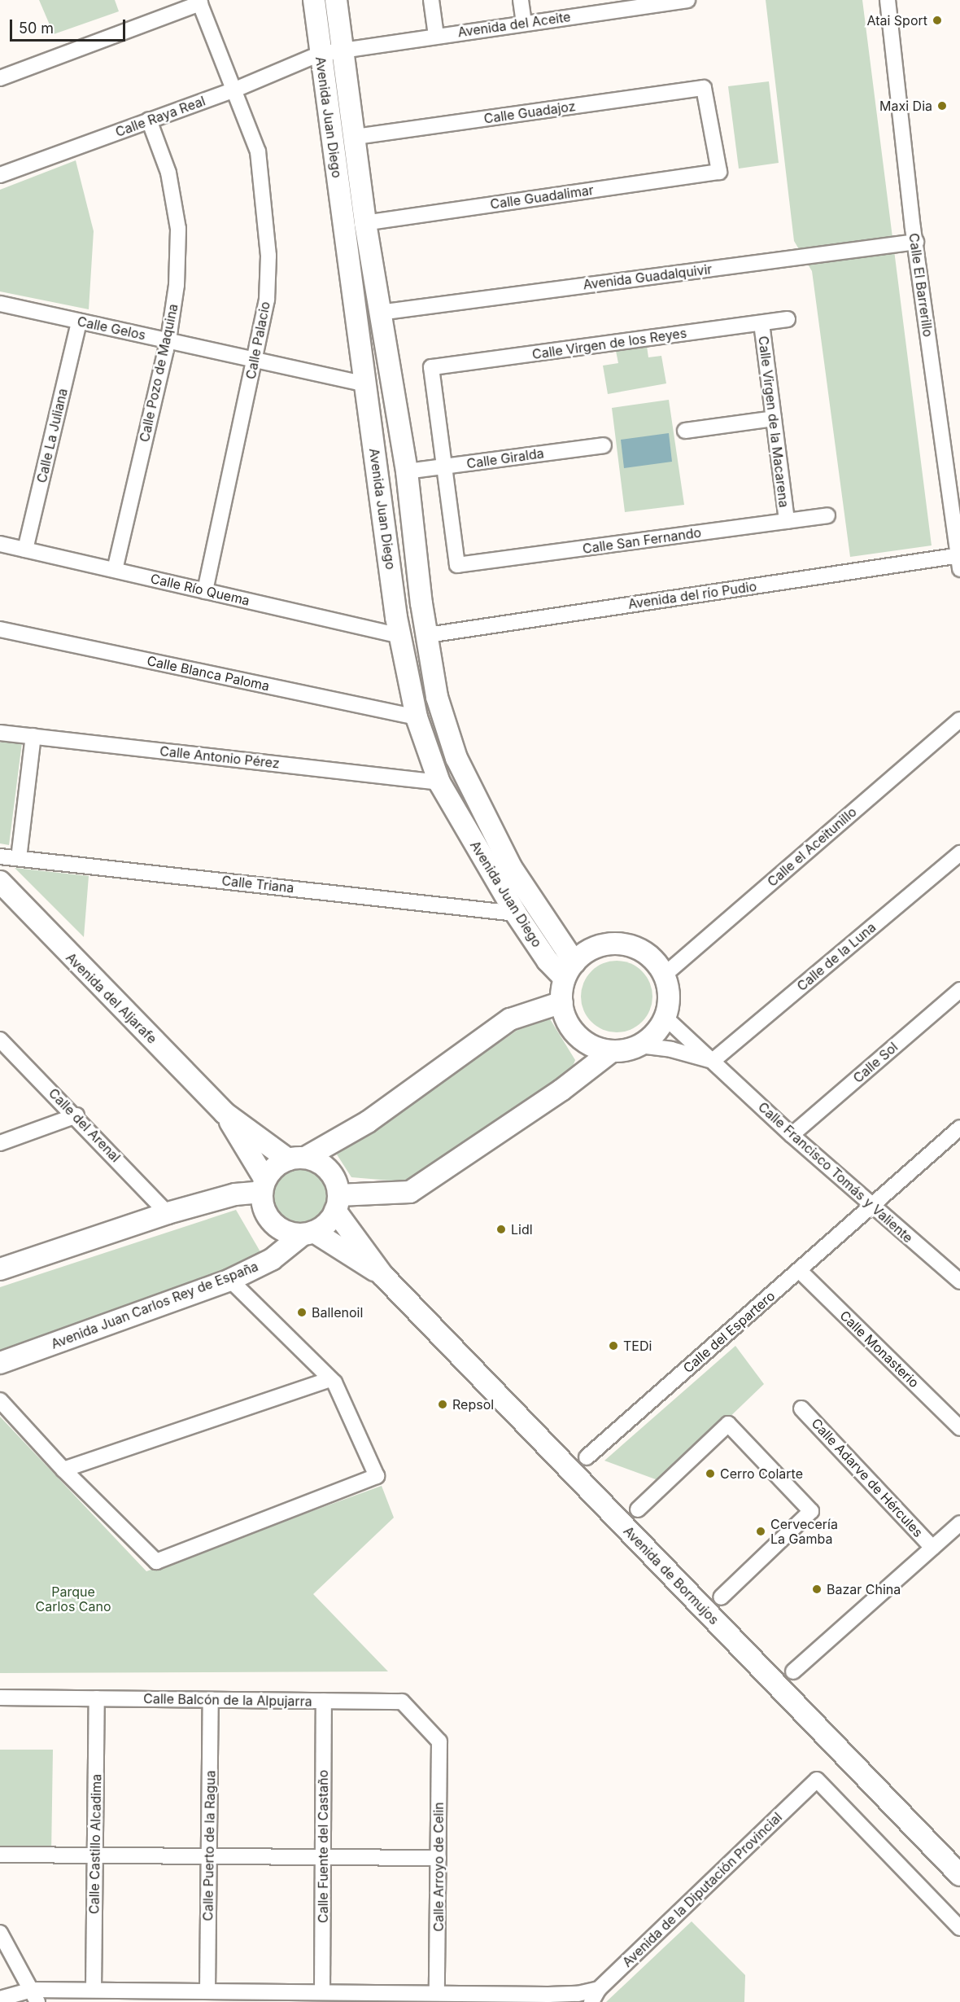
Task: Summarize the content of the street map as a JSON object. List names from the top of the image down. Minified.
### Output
{"streets":{"street":["Avenida del Aceite","Calle Guadajoz","Calle Raya Real","Avenida Juan Diego","Calle Guadalimar","Avenida Guadalquivir","Calle El Barrerillo","Calle Gelos","Calle Palacio","Calle Virgen de los Reyes","Calle Pozo de Maquina","Calle Virgen de la Macarena","Calle La Juliana","Calle Giralda","Calle San Fernando","Calle Río Quema","Avenida del río Pudio","Calle Blanca Paloma","Calle Antonio Pérez","Calle el Aceitunillo","Calle Triana","Calle de la Luna","Avenida del Aljarafe","Calle Sol","Calle del Arenal","Calle Francisco Tomás y Valiente","Avenida Juan Carlos Rey de España","Calle del Espartero","Calle Monasterio","Calle Adarve de Hércules","Avenida de Bormujos","Calle Balcón de la Alpujarra","Calle Castillo Alcadima","Calle Puerto de la Ragua","Calle Fuente del Castaño","Calle Arroyo de Celin","Avenida de la Diputación Provincial"]},"crossings":[["Avenida del Aceite","Calle Raya Real"],["Avenida del Aceite","Avenida Juan Diego"],["Calle Guadajoz","Avenida Juan Diego"],["Calle Guadajoz","Calle Guadalimar"],["Calle Raya Real","Avenida Juan Diego"],["Calle Raya Real","Calle Palacio"],["Calle Raya Real","Calle Pozo de Maquina"],["Avenida Juan Diego","Calle Guadalimar"],["Avenida Juan Diego","Avenida Guadalquivir"],["Avenida Juan Diego","Calle Gelos"],["Avenida Juan Diego","Calle Giralda"],["Avenida Juan Diego","Calle Río Quema"],["Avenida Juan Diego","Avenida del río Pudio"],["Avenida Juan Diego","Calle Blanca Paloma"],["Avenida Juan Diego","Calle Antonio Pérez"],["Avenida Juan Diego","Calle el Aceitunillo"],["Avenida Juan Diego","Calle Triana"],["Avenida Juan Diego","Calle Francisco Tomás y Valiente"],["Avenida Guadalquivir","Calle El Barrerillo"],["Calle El Barrerillo","Avenida del río Pudio"],["Calle Gelos","Calle Palacio"],["Calle Gelos","Calle Pozo de Maquina"],["Calle Gelos","Calle La Juliana"],["Calle Palacio","Calle Río Quema"],["Calle Virgen de los Reyes","Calle Virgen de la Macarena"],["Calle Virgen de los Reyes","Calle Giralda"],["Calle Virgen de los Reyes","Calle San Fernando"],["Calle Pozo de Maquina","Calle Río Quema"],["Calle Virgen de la Macarena","Calle San Fernando"],["Calle La Juliana","Calle Río Quema"],["Calle Giralda","Calle San Fernando"],["Calle el Aceitunillo","Calle Francisco Tomás y Valiente"],["Calle de la Luna","Calle Francisco Tomás y Valiente"],["Avenida del Aljarafe","Avenida Juan Carlos Rey de España"],["Avenida del Aljarafe","Avenida de Bormujos"],["Calle Sol","Calle Francisco Tomás y Valiente"],["Calle Francisco Tomás y Valiente","Calle del Espartero"],["Avenida Juan Carlos Rey de España","Avenida de Bormujos"],["Calle del Espartero","Calle Monasterio"],["Calle Balcón de la Alpujarra","Calle Castillo Alcadima"],["Calle Balcón de la Alpujarra","Calle Puerto de la Ragua"],["Calle Balcón de la Alpujarra","Calle Fuente del Castaño"],["Calle Balcón de la Alpujarra","Calle Arroyo de Celin"]],"parks":["Parque Carlos Cano"],"places":["Atai Sport","Maxi Dia","Lidl","Ballenoil","TEDi","Repsol","Cerro Colarte","Cervecería La Gamba","Bazar China"],"scale_bar":"50 m"}
